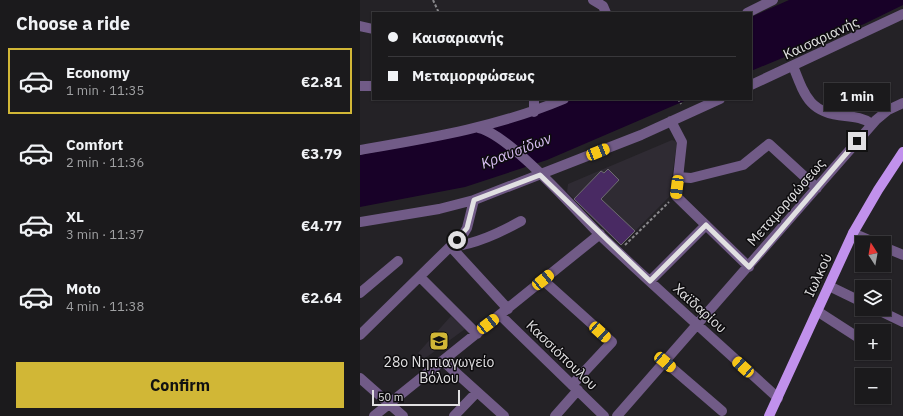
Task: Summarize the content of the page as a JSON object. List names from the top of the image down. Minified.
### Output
{"streets":{"main road":["Ιωλκού"],"street":["Καισαριανής","Μεταμορφώσεως","Χαϊδαρίου","Κασσιόπουλου"]},"crossings":[["Μεταμορφώσεως","Χαϊδαρίου"],["Ιωλκού","Χαϊδαρίου"]],"water":["Κραυσίδων"],"places":{"school or university":["28ο Νηπιαγωγείο Βόλου"]},"scale_bar":"50 m","north":"top","page":{"heading":"Choose a ride","banner":["Καισαριανής","Μεταμορφώσεως"],"list":[{"name":"Economy","note":"1 min · 11:35","value":"€2.81"},{"name":"Comfort","note":"2 min · 11:36","value":"€3.79"},{"name":"XL","note":"3 min · 11:37","value":"€4.77"},{"name":"Moto","note":"4 min · 11:38","value":"€2.64"}],"bubble":"1 min","map_buttons":["+","−"],"buttons":"Confirm","scale":"50 m"}}
